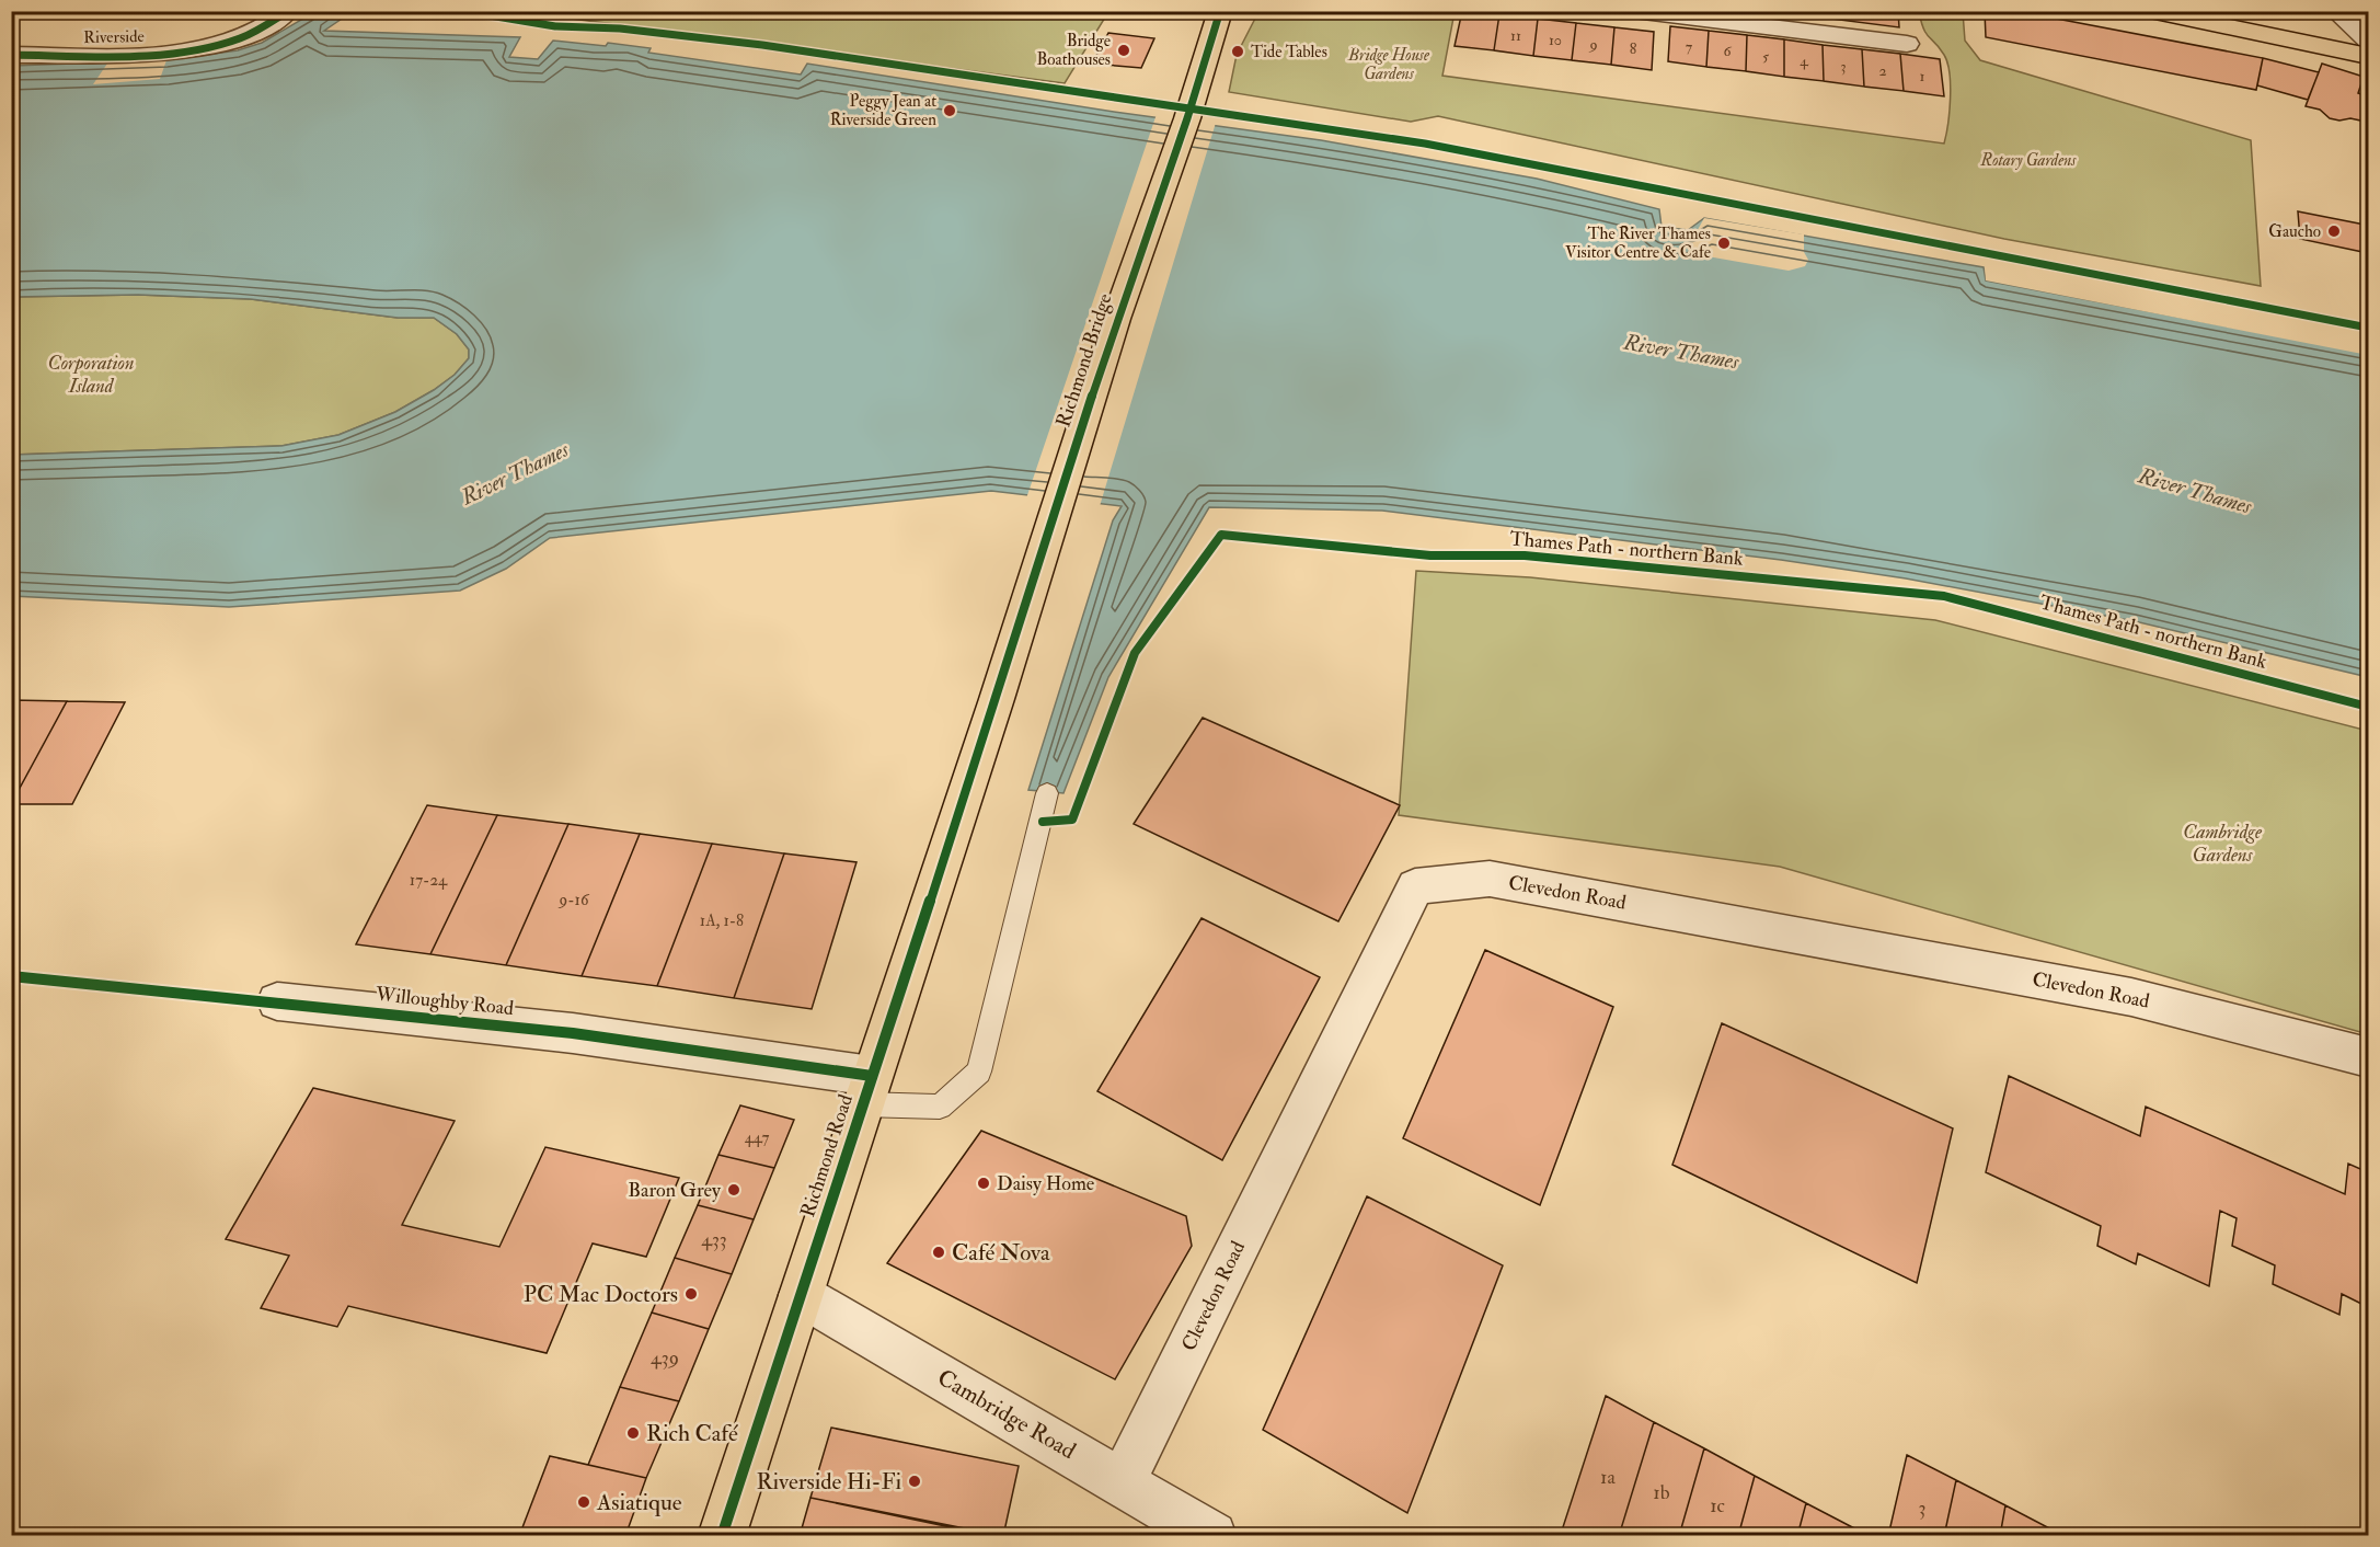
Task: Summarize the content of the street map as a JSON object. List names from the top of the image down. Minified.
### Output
{"streets":{"main road":["Richmond Bridge","Richmond Road"],"street":["Riverside","Clevedon Road","Willoughby Road","Cambridge Road"],"cycle path":["Thames Path - northern Bank"]},"crossings":[["Richmond Bridge","Richmond Road"],["Clevedon Road","Cambridge Road"],["Willoughby Road","Richmond Road"],["Richmond Road","Cambridge Road"]],"water":["River Thames"],"parks":["Bridge House Gardens","Rotary Gardens","Corporation Island","Cambridge Gardens"],"places":["Bridge Boathouses","Tide Tables","Peggy Jean at Riverside Green","Gaucho","The River Thames Visitor Centre & Cafe","Daisy Home","Baron Grey","Café Nova","PC Mac Doctors","Rich Café","Riverside Hi-Fi","Asiatique"],"house_numbers":["11","10","9","7","8","6","5","4","3","2","1","17-24","9-16","1A, 1-8","447","433","439","1a","1b","1c","3"]}
